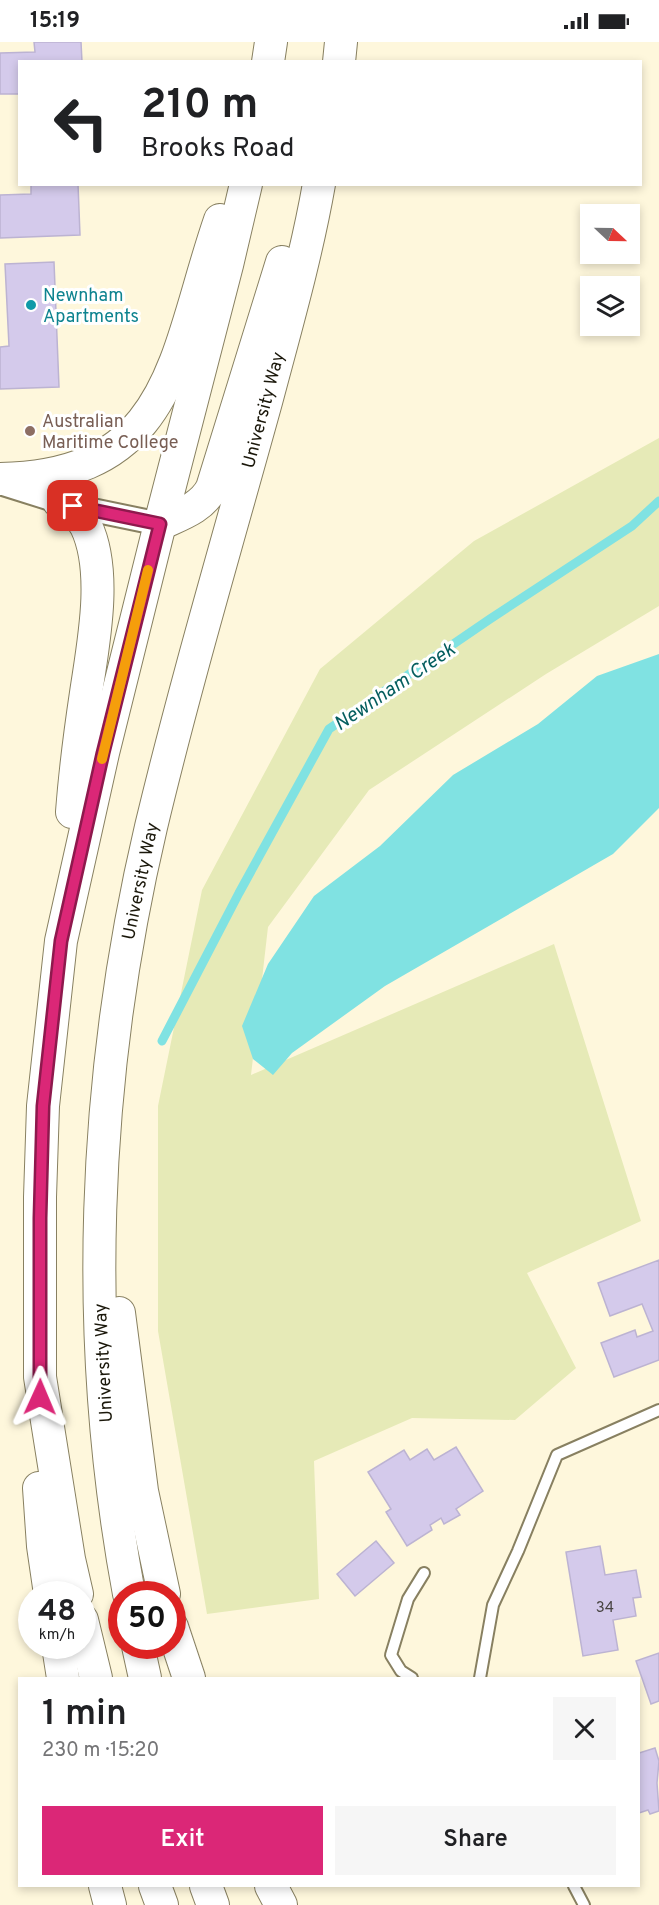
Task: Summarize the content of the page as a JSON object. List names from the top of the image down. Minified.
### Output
{"streets":{"main road":["University Way"]},"water":["Newnham Creek"],"places":["Newnham Apartments","Australian Maritime College"],"house_numbers":["34"],"north":"right","page":{"status":"15:19","turn":["210 m","Brooks Road"],"speed":"48 km/h","limit":"50","heading":["1 min","230 m · 15:20"],"buttons":["Exit","Share"]}}
